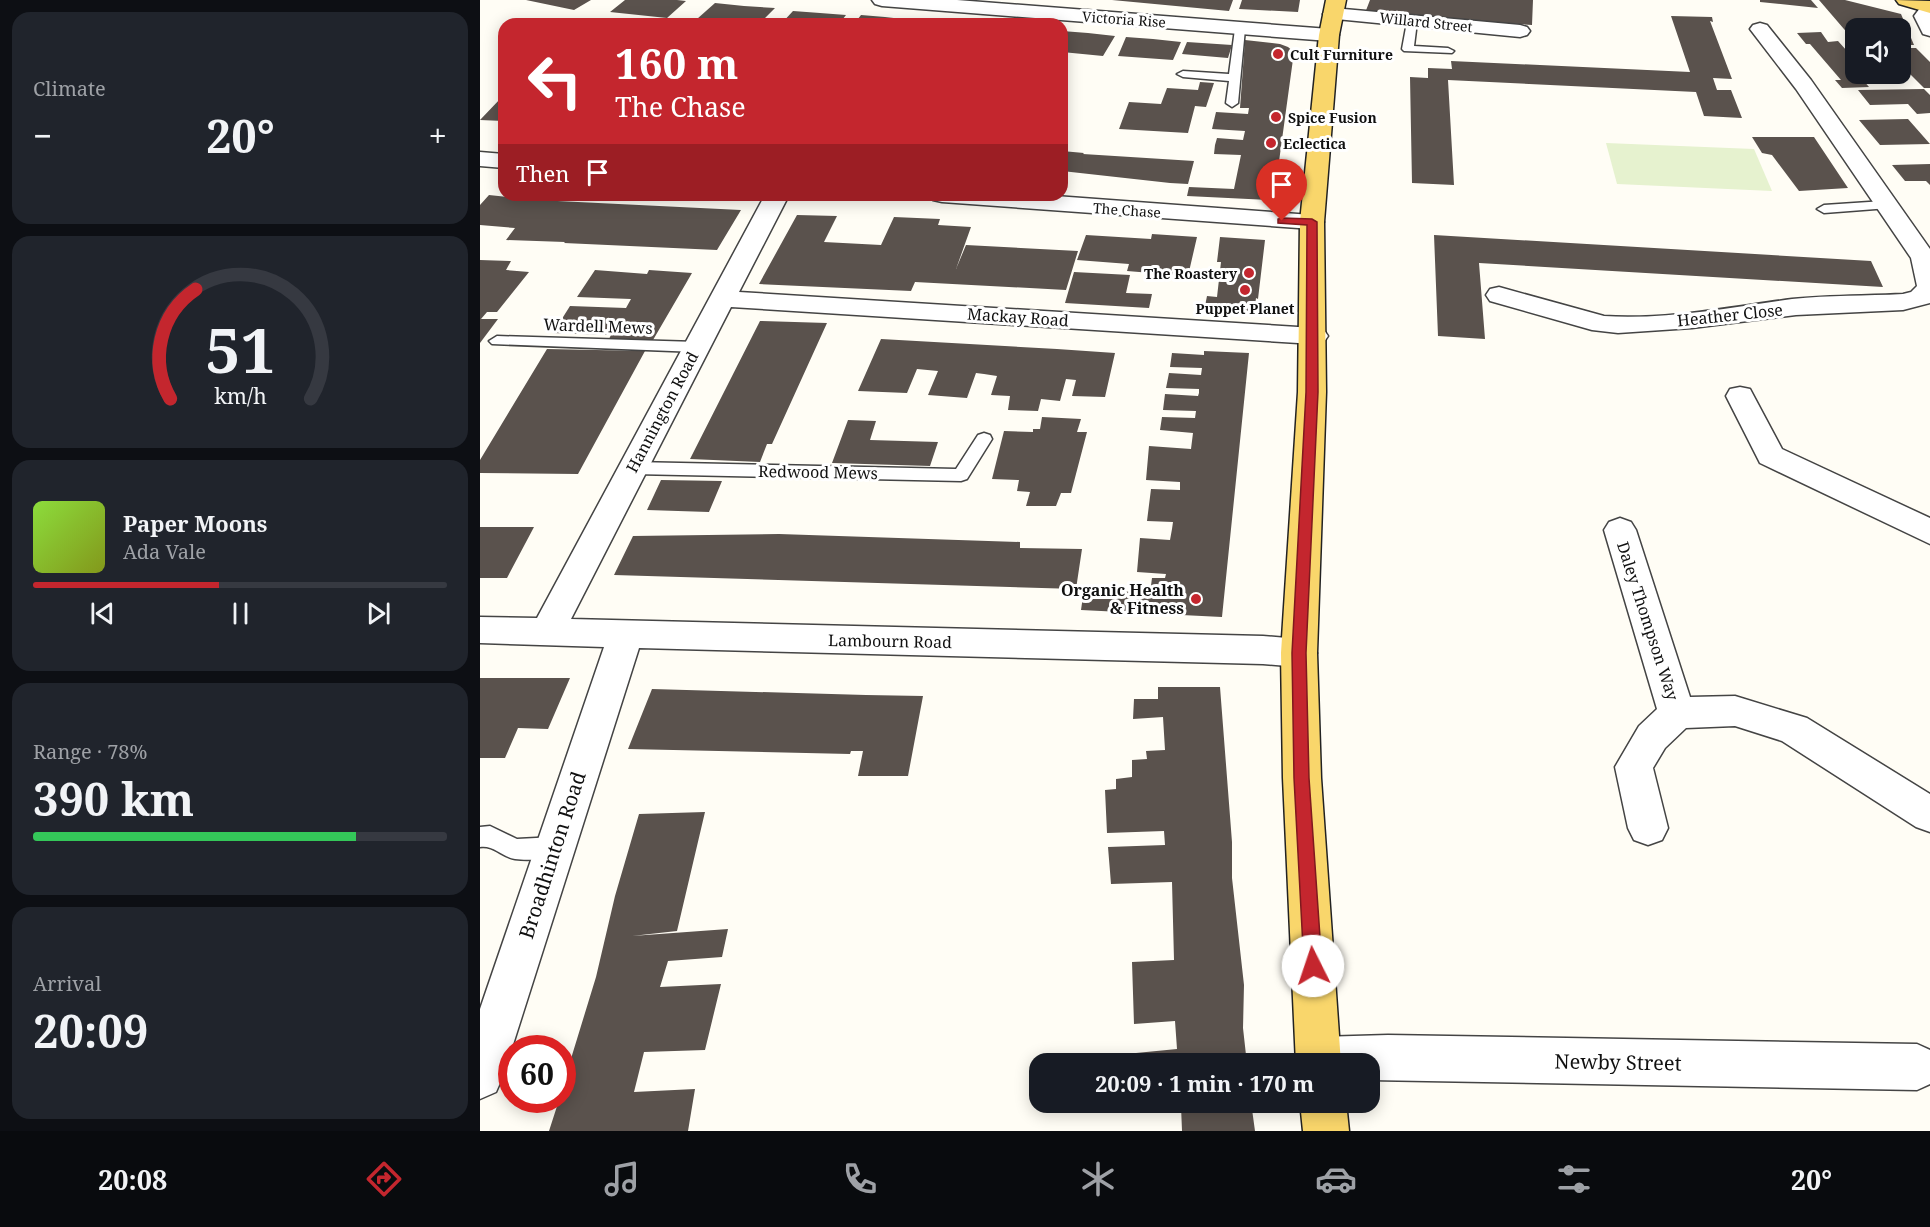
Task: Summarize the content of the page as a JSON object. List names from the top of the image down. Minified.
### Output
{"streets":{"street":["Victoria Rise","Willard Street","The Chase","Heather Close","Mackay Road","Hannington Road","Daley Thompson Way","Lambourn Road","Broadhinton Road","Newby Street"],"lane":["Wardell Mews","Redwood Mews"]},"crossings":[["Victoria Rise","Willard Street"],["Mackay Road","Hannington Road"],["Wardell Mews","Hannington Road"],["Hannington Road","Redwood Mews"],["Hannington Road","Lambourn Road"],["Lambourn Road","Broadhinton Road"]],"places":["Cult Furniture","Spice Fusion","Eclectica","The Roastery","Puppet Planet","Organic Health & Fitness"],"page":{"tile":["Climate",["Range · 78%","390 km"],["Arrival","20:09"]],"turn":["160 m","The Chase"],"heat":["−","20°","+"],"then":"Then","song":["Paper Moons","Ada Vale"],"limit":"60","trip":"20:09 · 1 min · 170 m","tabs":["20:08","20°"],"gauge":["51","km/h"]}}
